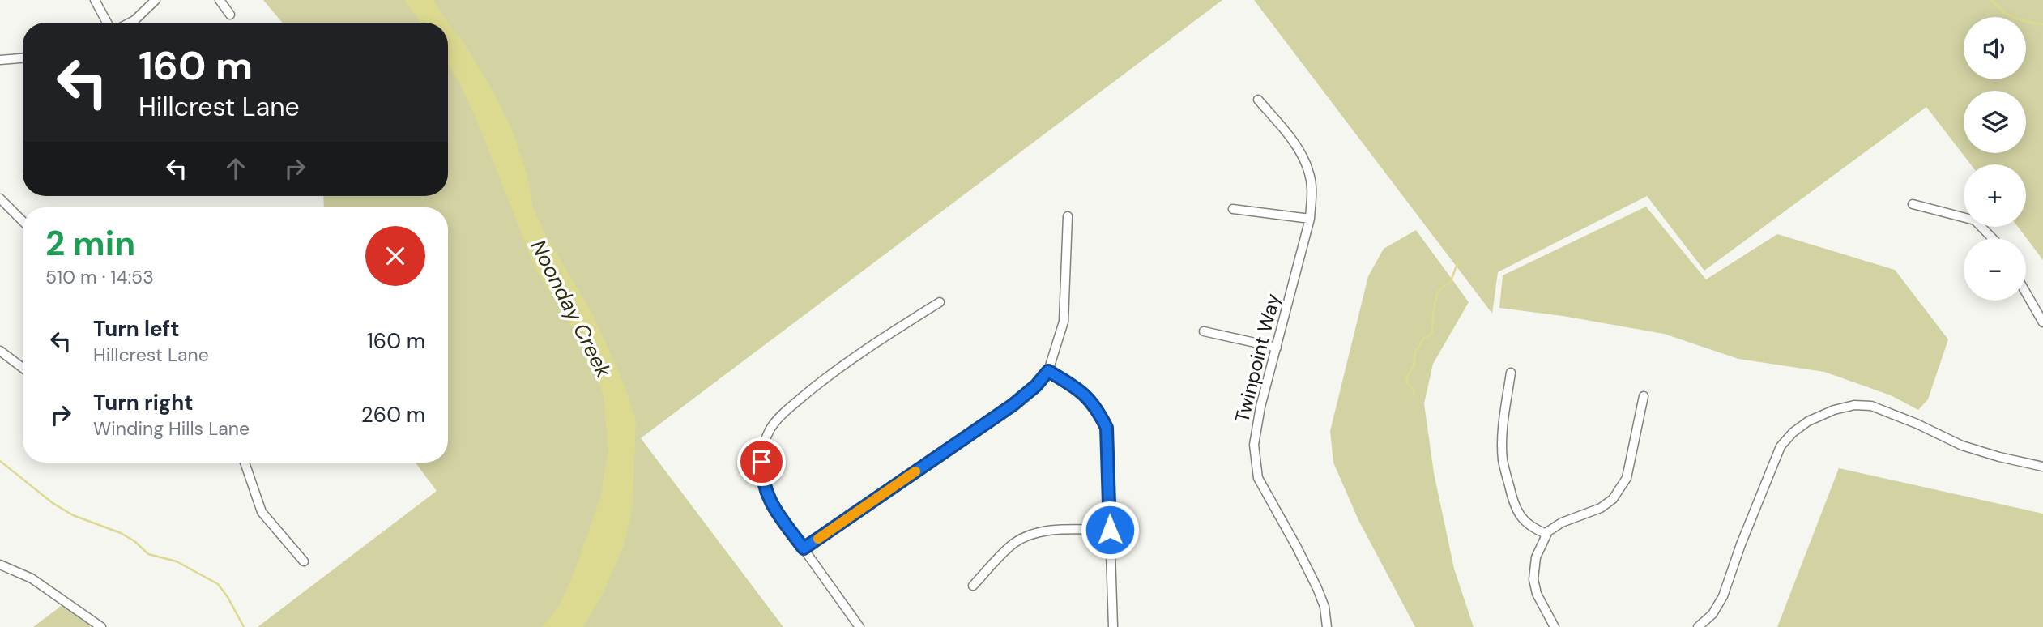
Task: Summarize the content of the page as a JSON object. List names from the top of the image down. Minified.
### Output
{"streets":{"street":["Twinpoint Way"]},"water":["Noonday Creek"],"page":{"map_buttons":["+","−"],"turn":["160 m","Hillcrest Lane"],"heading":["2 min","510 m · 14:53"],"list":[{"name":"Turn left","note":"Hillcrest Lane","value":"160 m"},{"name":"Turn right","note":"Winding Hills Lane","value":"260 m"}]}}
